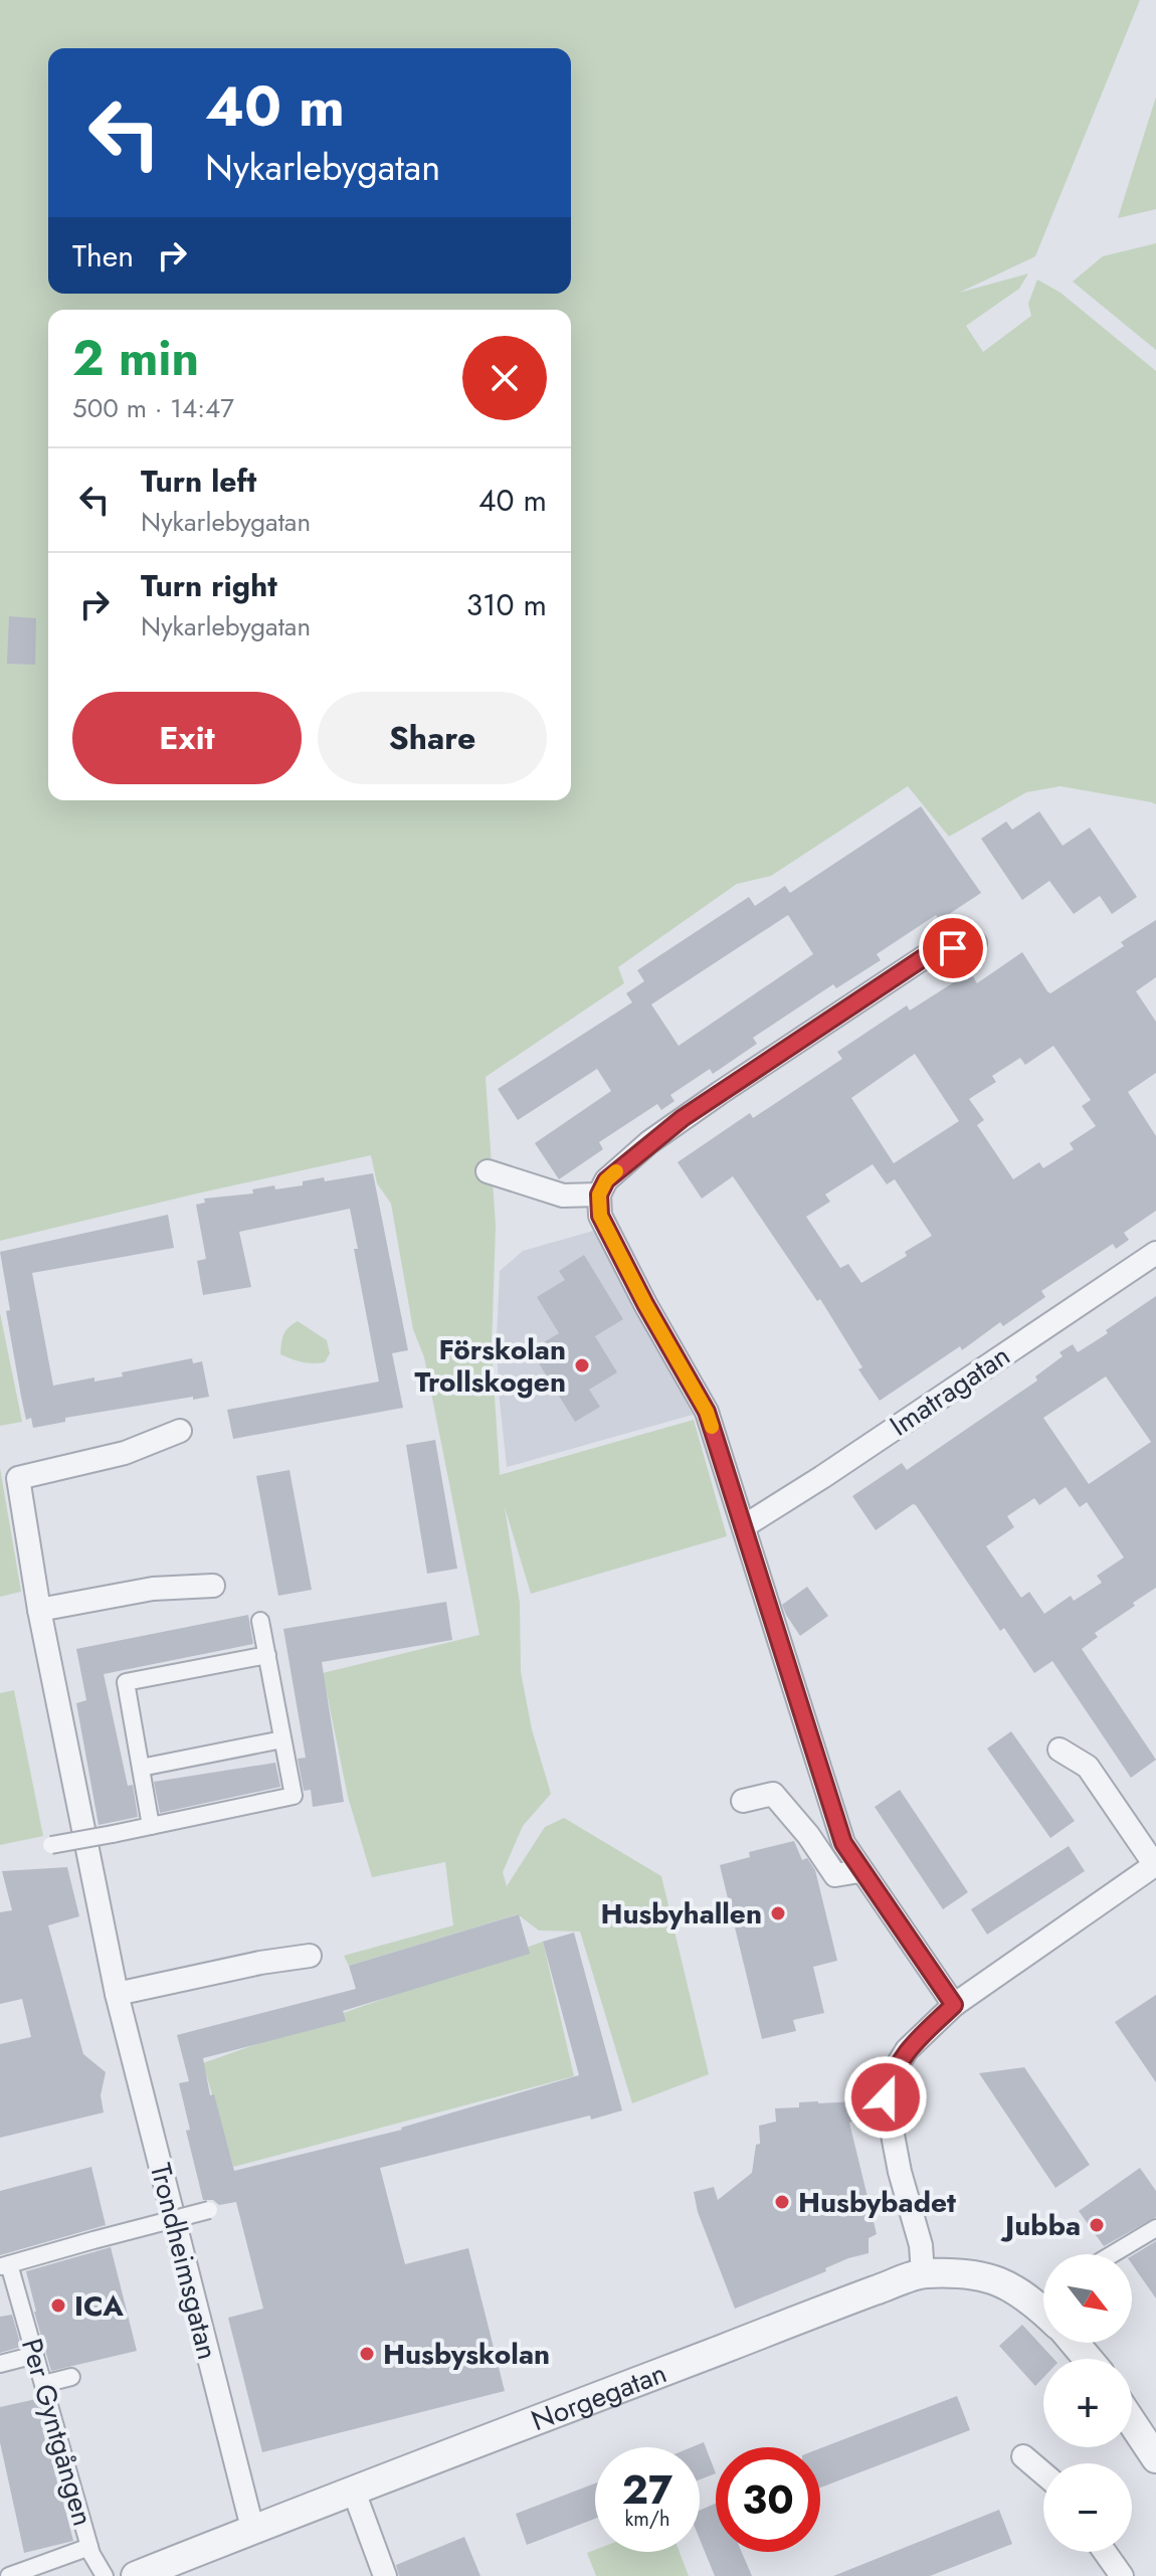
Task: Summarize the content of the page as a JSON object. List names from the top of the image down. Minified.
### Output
{"streets":{"street":["Imatragatan","Trondheimsgatan","Norgegatan","Per Gyntgången"]},"crossings":[["Trondheimsgatan","Norgegatan"]],"places":["Förskolan Trollskogen","Husbyhallen","Husbybadet","Jubba","ICA","Husbyskolan"],"north":"bottom right","page":{"turn":["40 m","Nykarlebygatan"],"then":"Then","heading":["2 min","500 m · 14:47"],"list":[{"name":"Turn left","note":"Nykarlebygatan","value":"40 m"},{"name":"Turn right","note":"Nykarlebygatan","value":"310 m"}],"buttons":["Exit","Share"],"map_buttons":["+","−"],"speed":"27 km/h","limit":"30"}}
